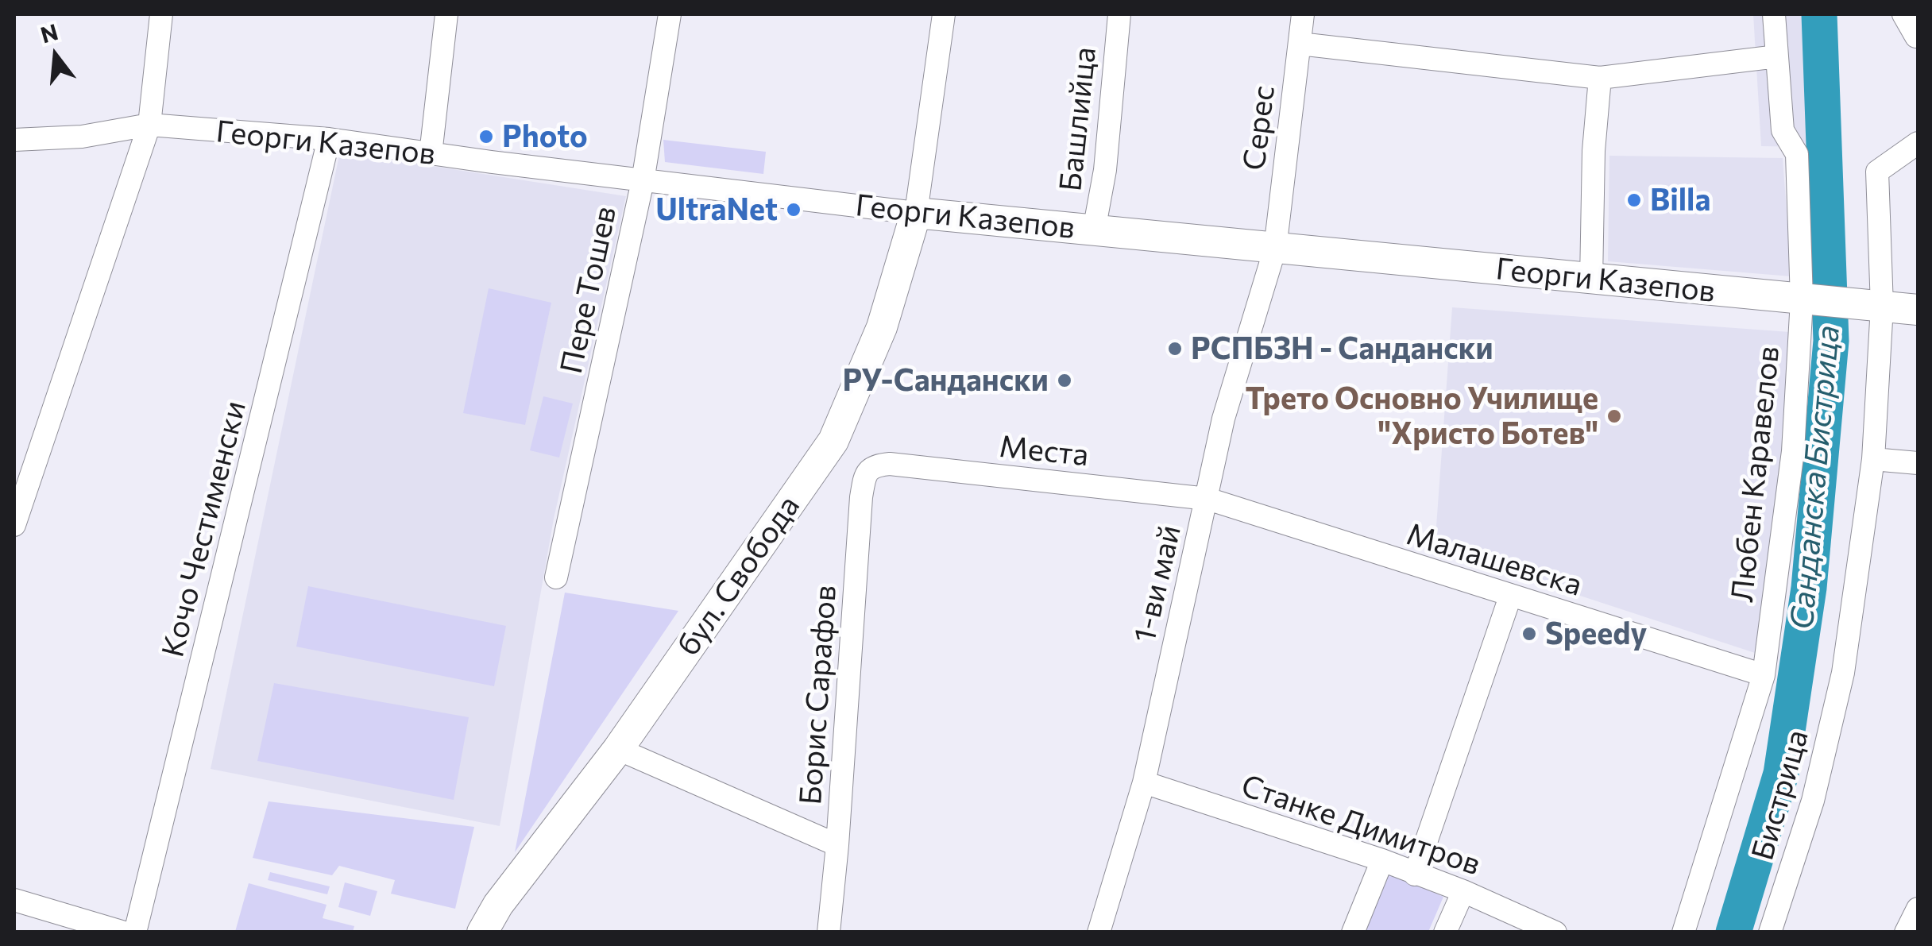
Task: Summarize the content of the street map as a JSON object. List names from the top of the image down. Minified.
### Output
{"streets":{"street":["Башлийца","Серес","Георги Казепов","Пере Тошев","Места","Любен Каравелов","Кочо Честименски","Малашевска","бул. Свобода","1-ви май","Борис Сарафов","Бистрица","Станке Димитров"]},"crossings":[["Башлийца","Георги Казепов"],["Серес","Георги Казепов"],["Серес","1-ви май"],["Георги Казепов","Пере Тошев"],["Георги Казепов","Любен Каравелов"],["Георги Казепов","Кочо Честименски"],["Георги Казепов","бул. Свобода"],["Георги Казепов","1-ви май"],["Георги Казепов","Бистрица"],["Места","Малашевска"],["Места","1-ви май"],["Места","Борис Сарафов"],["Любен Каравелов","Малашевска"],["Малашевска","1-ви май"],["1-ви май","Станке Димитров"]],"water":["Санданска Бистрица"],"places":["Photo","Billa","UltraNet","РСПБЗН - Сандански","РУ-Сандански","Трето Основно Училище \"Христо Ботев\"","Speedy"],"north":"top"}
